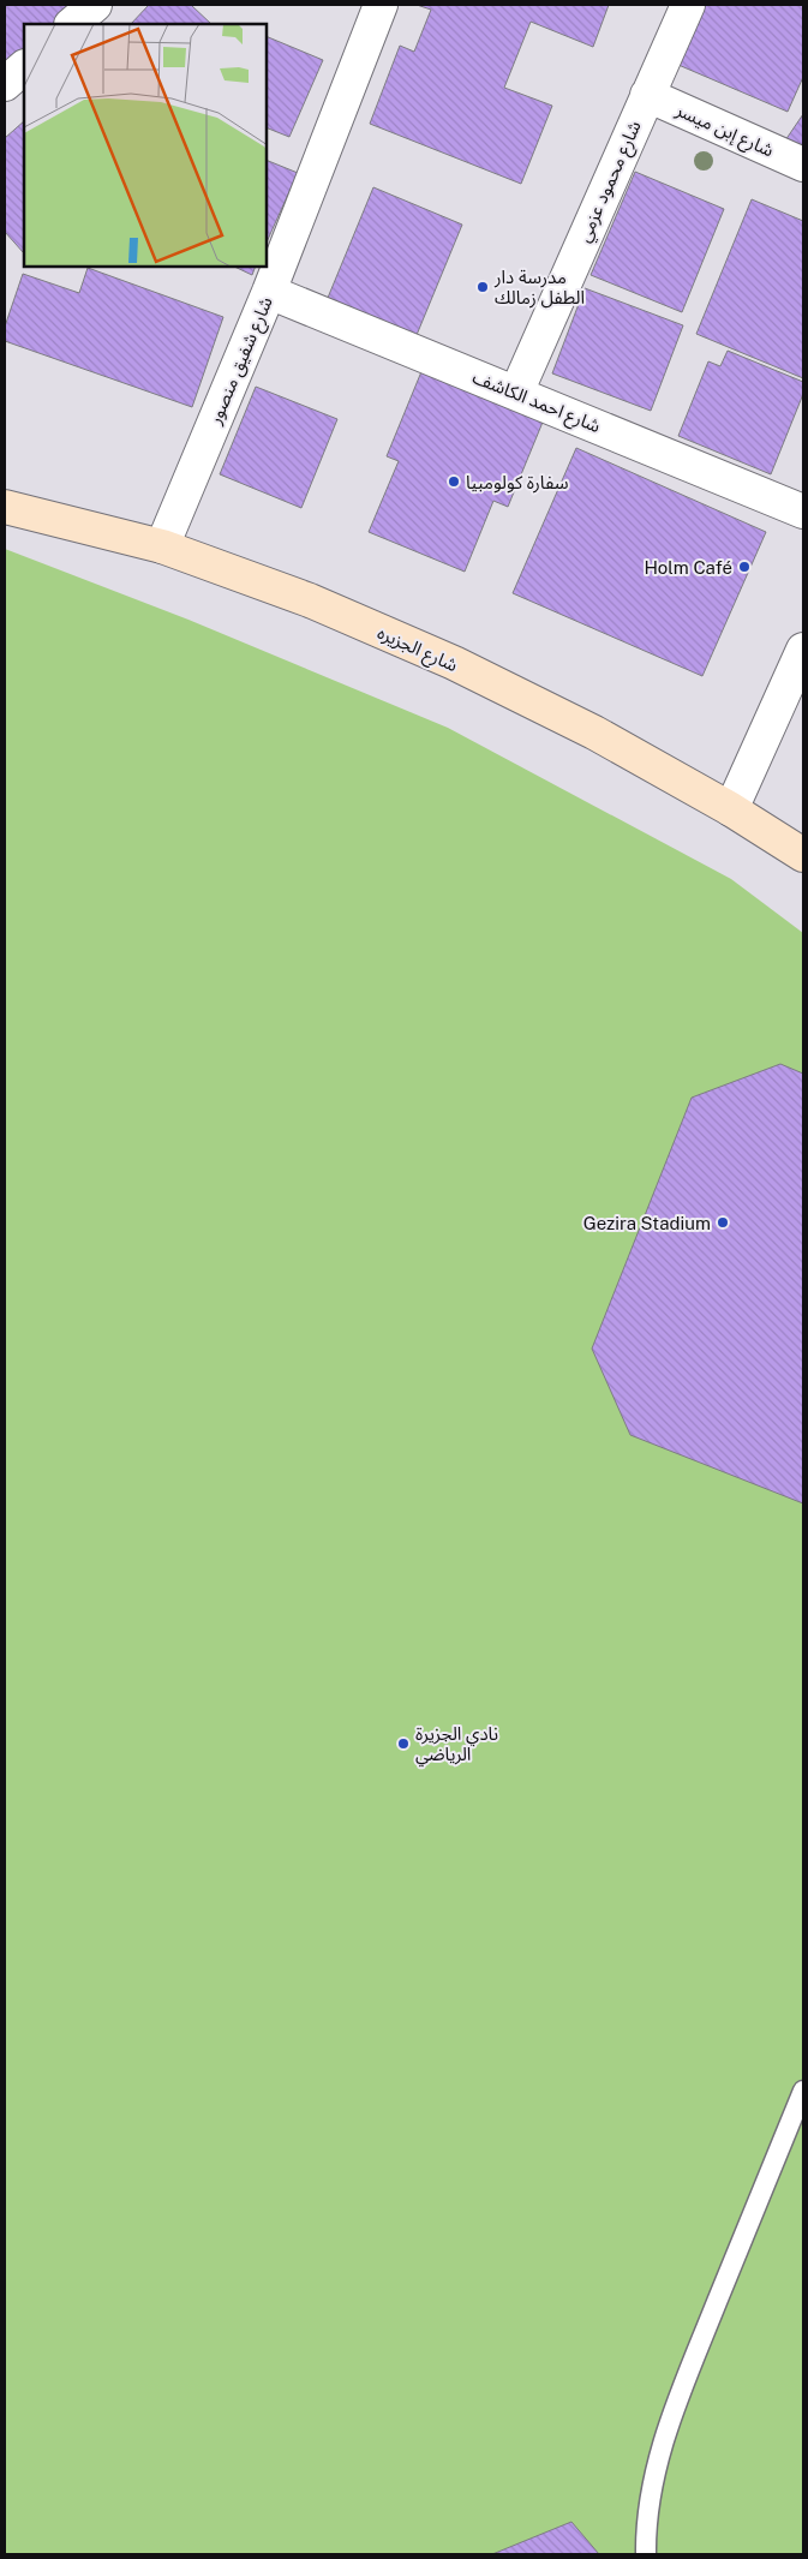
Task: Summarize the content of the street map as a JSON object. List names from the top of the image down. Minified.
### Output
{"streets":{"street":["شارع إبن ميسر","شارع محمود عزمي","شارع شفيق منصور","شارع احمد الكاشف","شارع الجزيره"]},"crossings":[["شارع إبن ميسر","شارع محمود عزمي"],["شارع محمود عزمي","شارع احمد الكاشف"],["شارع شفيق منصور","شارع احمد الكاشف"],["شارع شفيق منصور","شارع الجزيره"]],"places":["مدرسة دار الطفل زمالك","سفارة كولومبيا","Holm Café","Gezira Stadium","نادي الجزيرة الرياضي"]}
